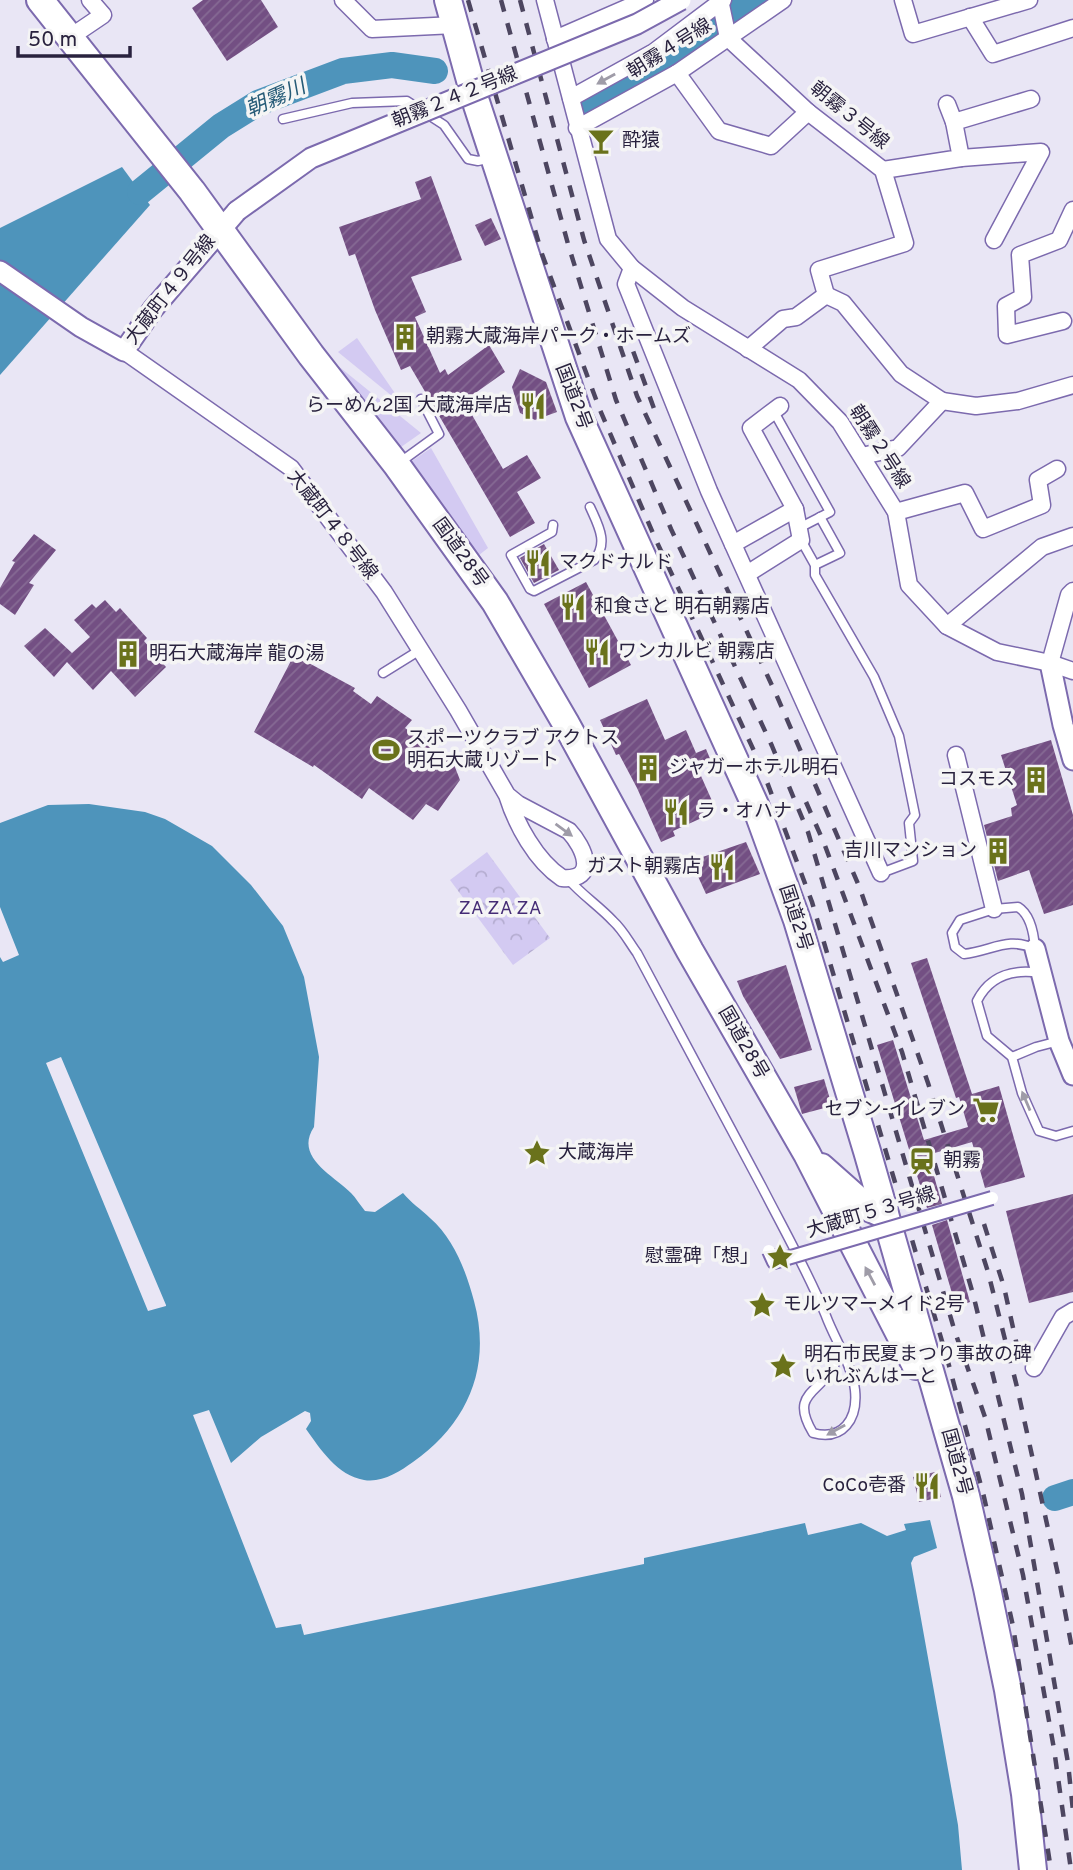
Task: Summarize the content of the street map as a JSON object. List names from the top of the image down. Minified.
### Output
{"streets":{"highway":["国道2号","国道28号"],"street":["朝霧４号線","朝霧２４２号線","朝霧３号線","大蔵町４９号線","朝霧２号線","大蔵町４８号線","大蔵町５３号線"]},"crossings":[["朝霧４号線","朝霧３号線"],["朝霧４号線","朝霧２号線"],["朝霧２４２号線","大蔵町４９号線"],["朝霧２４２号線","国道28号"],["大蔵町４９号線","大蔵町４８号線"],["大蔵町４９号線","国道28号"],["国道2号","国道28号"]],"water":["朝霧川"],"parks":["ZA ZA ZA"],"places":{"bar":["酔猿"],"building":["朝霧大蔵海岸パーク・ホームズ","明石大蔵海岸 龍の湯","ジャガーホテル明石","コスモス","吉川マンション"],"restaurant":["らーめん2国 大蔵海岸店","マクドナルド","和食さと 明石朝霧店","ワンカルビ 朝霧店","ラ・オハナ","ガスト朝霧店","CoCo壱番"],"sports":["スポーツクラブ アクトス 明石大蔵リゾート"],"supermarket":["セブン-イレブン"],"place":["大蔵海岸","慰霊碑「想」","モルツマーメイド2号","明石市民夏まつり事故の碑 いれぶんはーと"],"station":["朝霧"]},"scale_bar":"50 m"}
